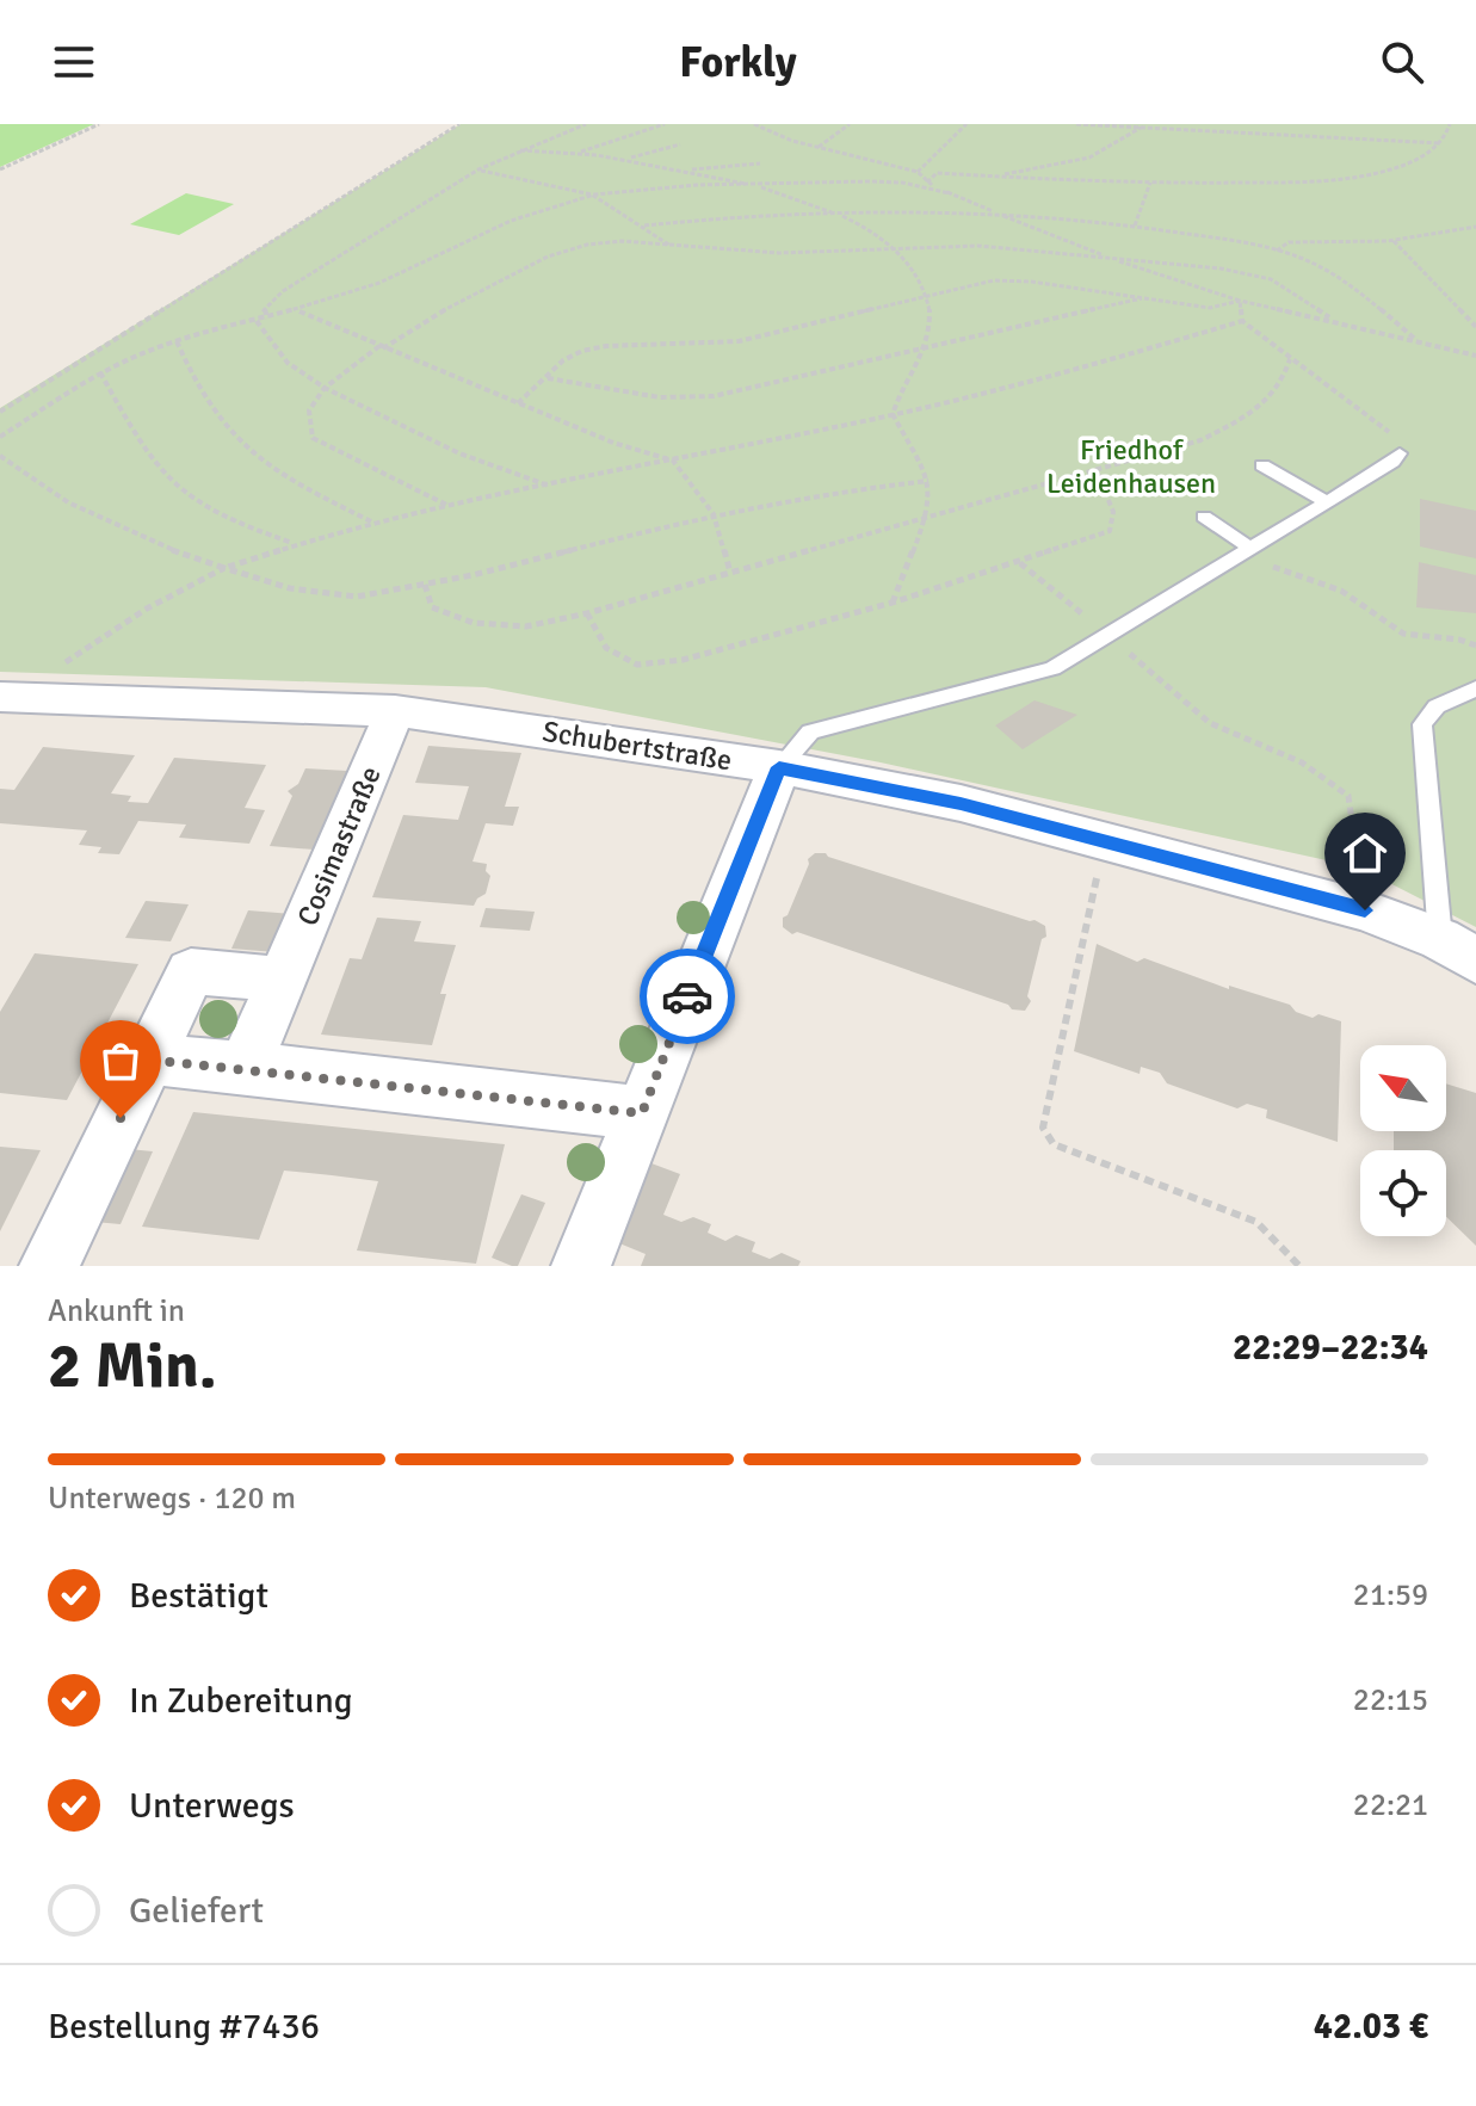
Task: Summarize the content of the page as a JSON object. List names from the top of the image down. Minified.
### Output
{"streets":{"street":["Schubertstraße","Cosimastraße"]},"crossings":[["Schubertstraße","Cosimastraße"]],"parks":["Friedhof Leidenhausen"],"north":"top left","page":{"header":"Forkly","heading":["2 Min.","Ankunft in","22:29–22:34"],"panel":["Bestellung #7436","42.03 €"],"bar":"Unterwegs · 120 m","list":[["Bestätigt","21:59"],["In Zubereitung","22:15"],["Unterwegs","22:21"],"Geliefert"]}}
